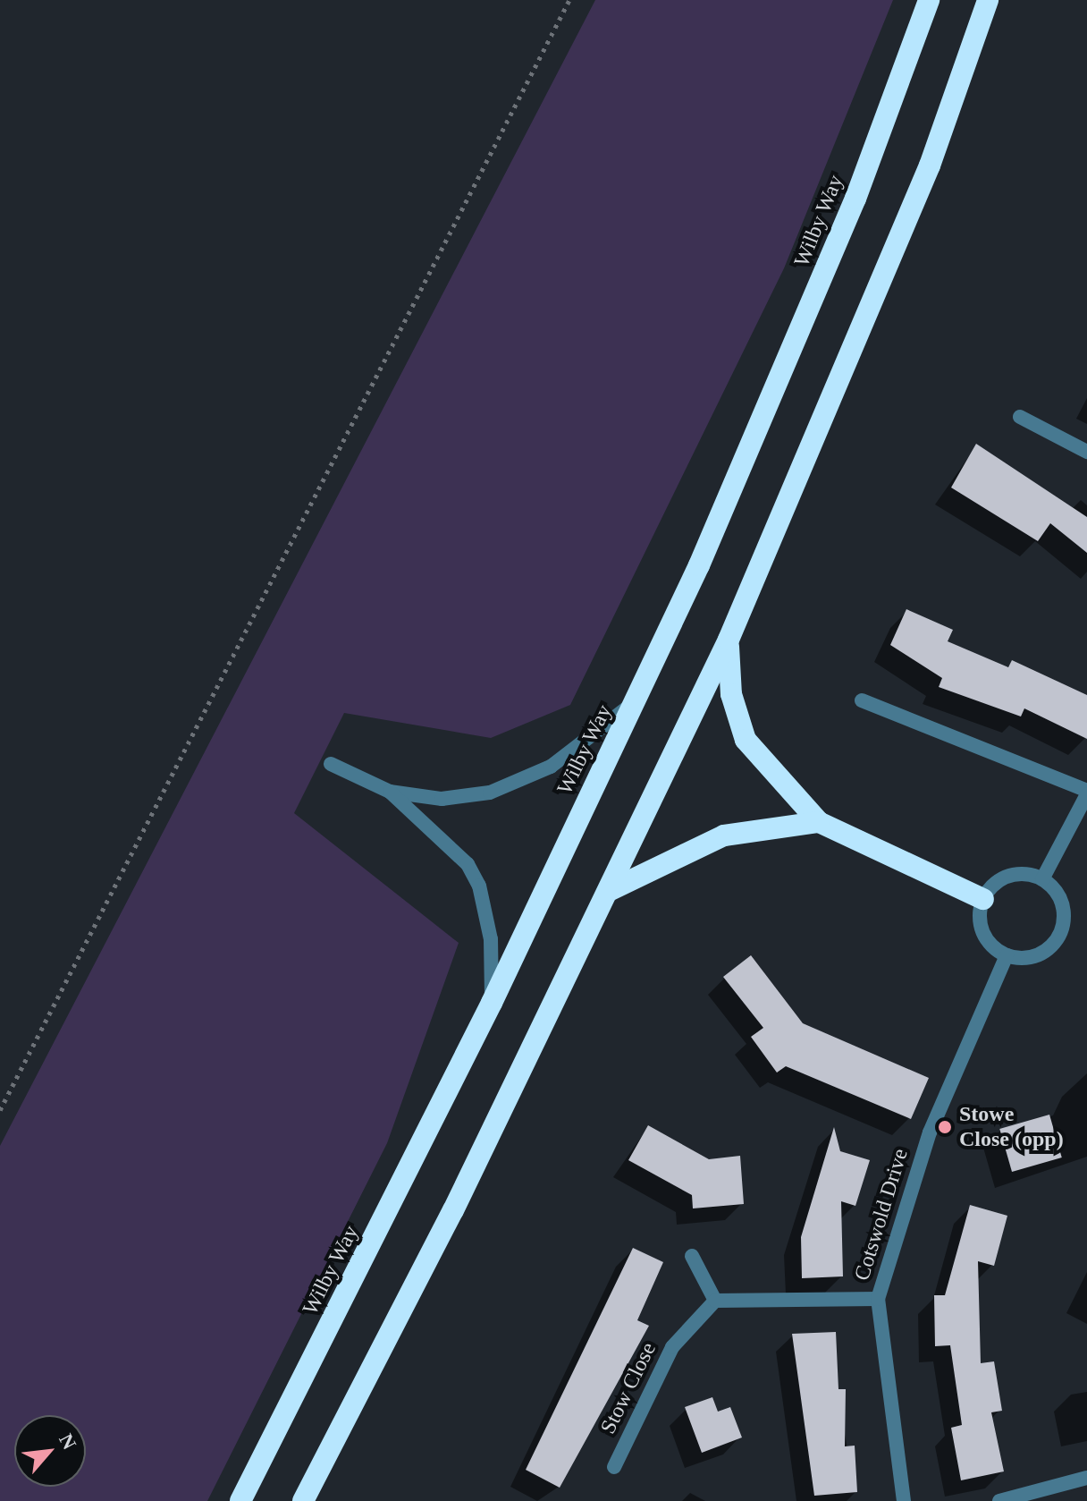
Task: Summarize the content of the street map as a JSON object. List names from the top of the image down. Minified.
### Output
{"streets":{"highway":["Wilby Way"],"street":["Cotswold Drive","Stow Close"]},"places":["Stowe Close (opp)"],"north":"top right"}
